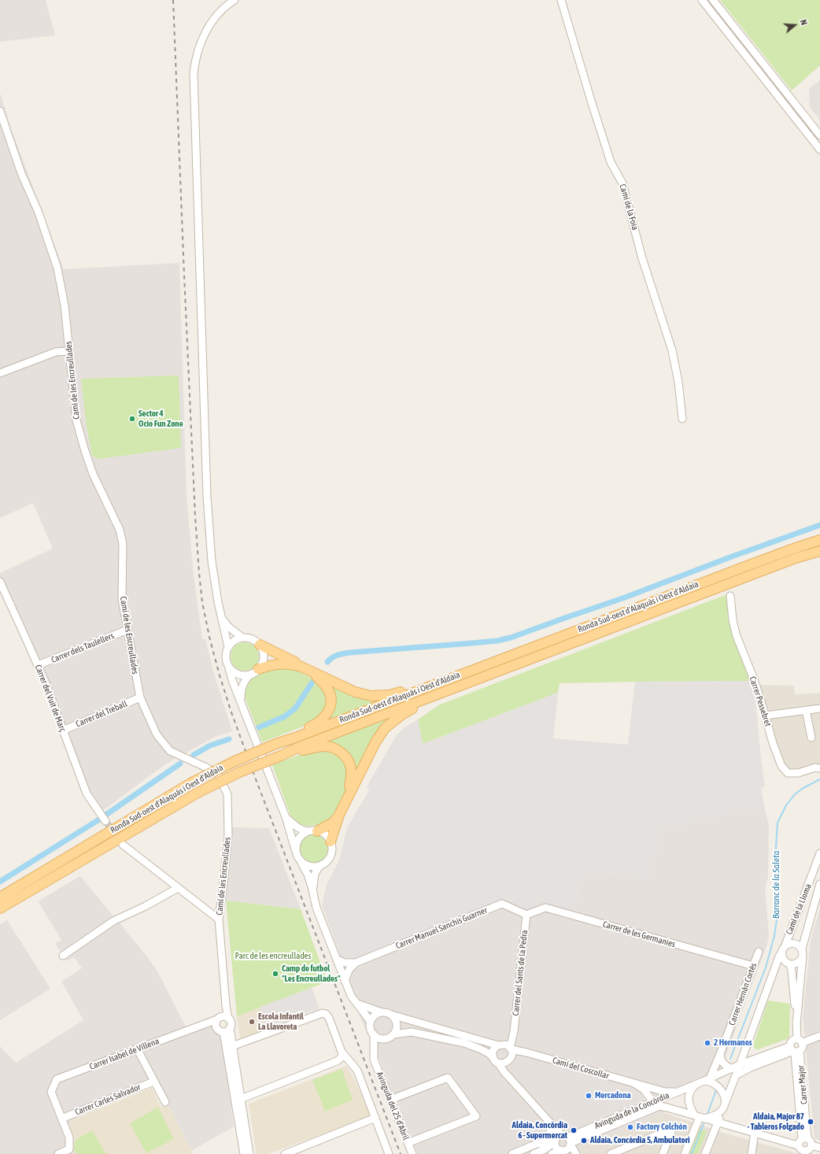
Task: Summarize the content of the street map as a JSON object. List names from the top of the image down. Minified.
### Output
{"streets":{"main road":["Ronda Sud-oest d'Alaquàs i Oest d'Aldaia"],"street":["Camí de la Foia","Camí de les Encreullades","Carrer dels Taulellers","Carrer del Vuit de Març","Carrer Pessebret","Carrer del Treball","Camí de la Lloma","Carrer Manuel Sanchis Guarner","Carrer de les Germanies","Carrer del Sants de la Pedra","Carrer Hernán Cortés","Carrer Isabel de Villena","Camí del Coscollar","Carrer Major","Carrer Carles Salvador","Avinguda del 25 d'Abril","Avinguda de la Concòrdia"]},"crossings":[["Camí de les Encreullades","Carrer dels Taulellers"],["Camí de les Encreullades","Carrer del Treball"],["Camí de les Encreullades","Carrer Isabel de Villena"],["Carrer dels Taulellers","Carrer del Vuit de Març"],["Carrer del Vuit de Març","Carrer del Treball"],["Carrer Manuel Sanchis Guarner","Carrer de les Germanies"],["Carrer Manuel Sanchis Guarner","Carrer del Sants de la Pedra"],["Carrer de les Germanies","Carrer del Sants de la Pedra"],["Carrer de les Germanies","Carrer Hernán Cortés"],["Carrer Hernán Cortés","Avinguda de la Concòrdia"],["Carrer Isabel de Villena","Carrer Carles Salvador"],["Camí del Coscollar","Avinguda de la Concòrdia"]],"water":["Barranc de la Saleta"],"parks":["Parc de les encreullades"],"places":["Sector 4 Ocio Fun Zone","Camp de futbol \"Les Encreullades\"","Escola Infantil La Llavoreta","2 Hermanos","Mercadona","Aldaia, Major 87 - Tableros Folgado","Factory Colchón","Aldaia, Concòrdia 6 - Supermercat","Aldaia, Concòrdia 5, Ambulatori"],"north":"right"}
